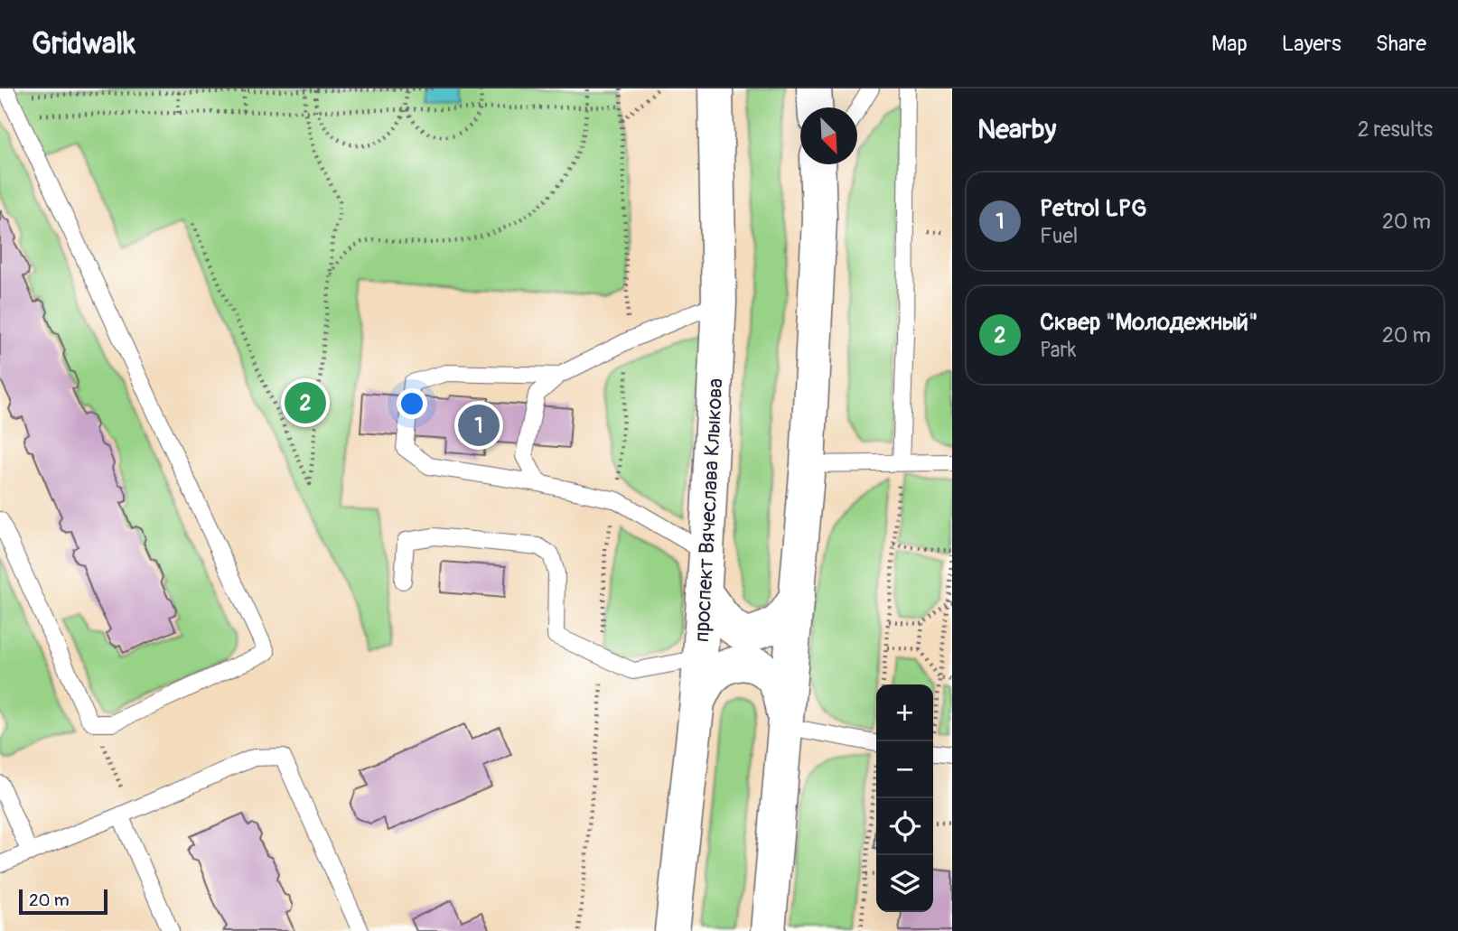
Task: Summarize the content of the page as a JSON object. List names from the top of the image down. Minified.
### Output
{"streets":{"main road":["проспект Вячеслава Клыкова"]},"scale_bar":"20 m","north":"bottom right","page":{"header":"Gridwalk","nav":["Map","Layers","Share"],"heading":["Nearby","2 results"],"list":[{"mark":"1","name":"Petrol LPG","note":"Fuel","value":"20 m"},{"mark":"2","name":"Сквер \"Молодежный\"","note":"Park","value":"20 m"}],"pins":["2","1"],"map_buttons":["+","−"],"scale":"20 m"}}
